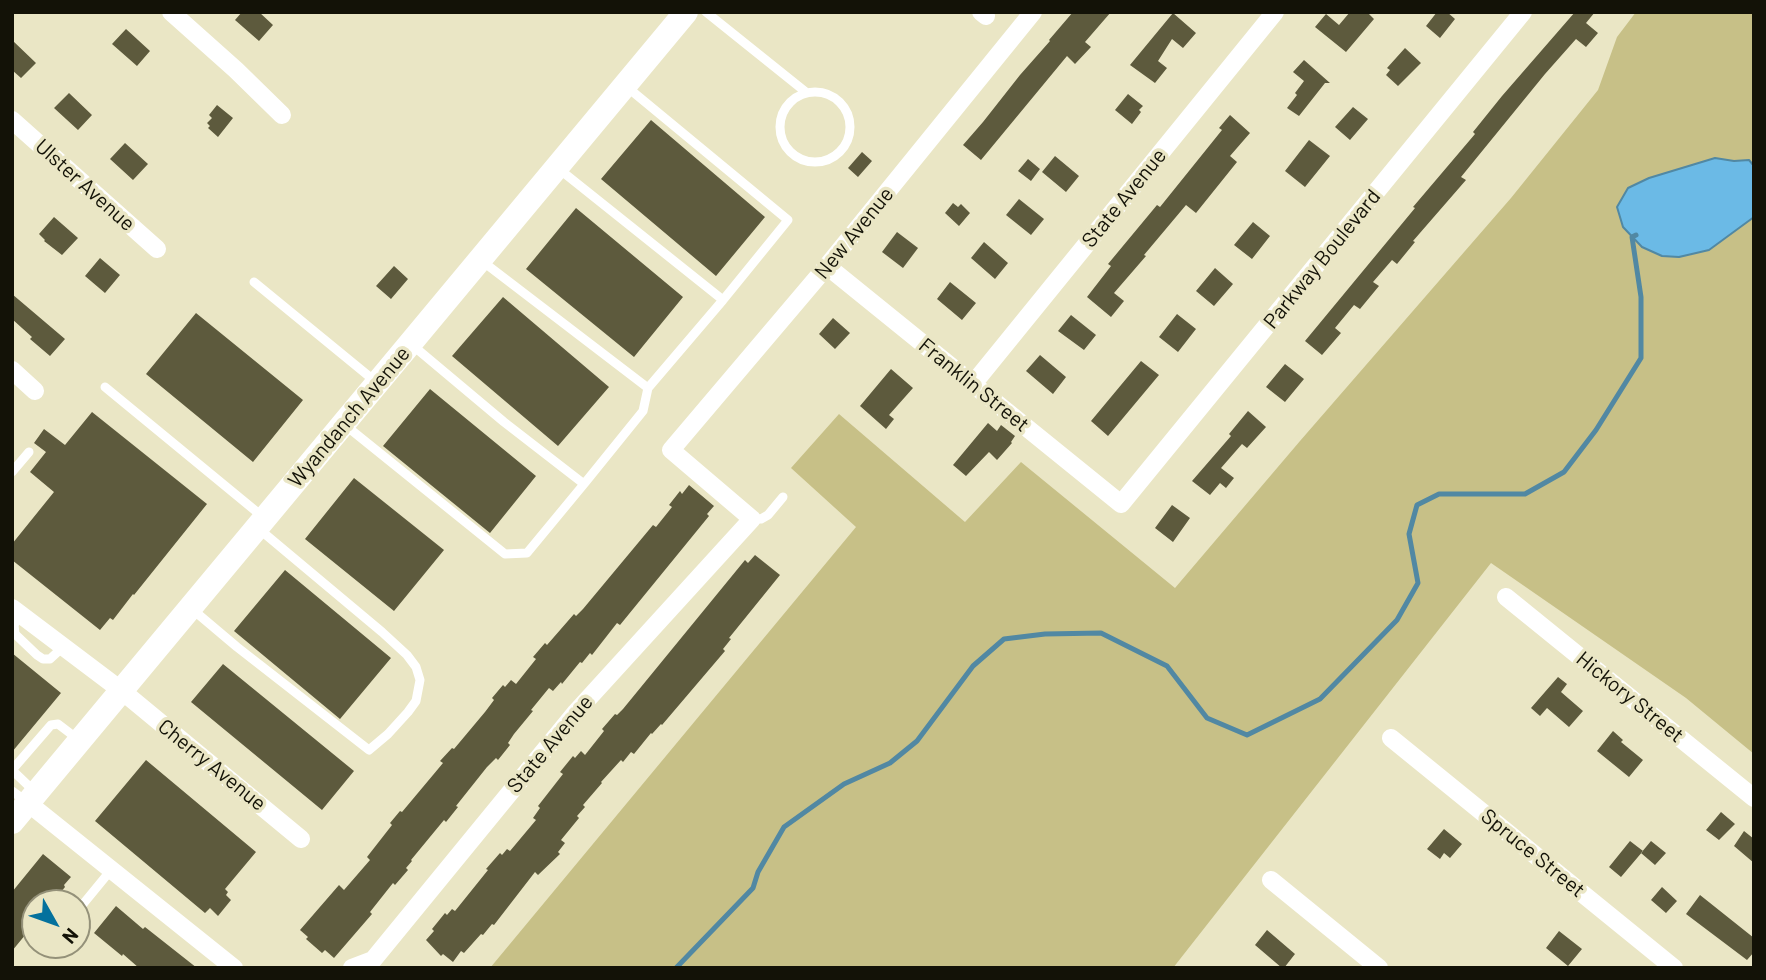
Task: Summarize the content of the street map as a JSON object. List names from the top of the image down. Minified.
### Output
{"streets":{"street":["Ulster Avenue","State Avenue","New Avenue","Parkway Boulevard","Franklin Street","Wyandanch Avenue","Hickory Street","Cherry Avenue","Spruce Street"]},"crossings":[["State Avenue","New Avenue"],["State Avenue","Franklin Street"],["New Avenue","Franklin Street"],["Parkway Boulevard","Franklin Street"],["Wyandanch Avenue","Cherry Avenue"]],"north":"bottom right"}
